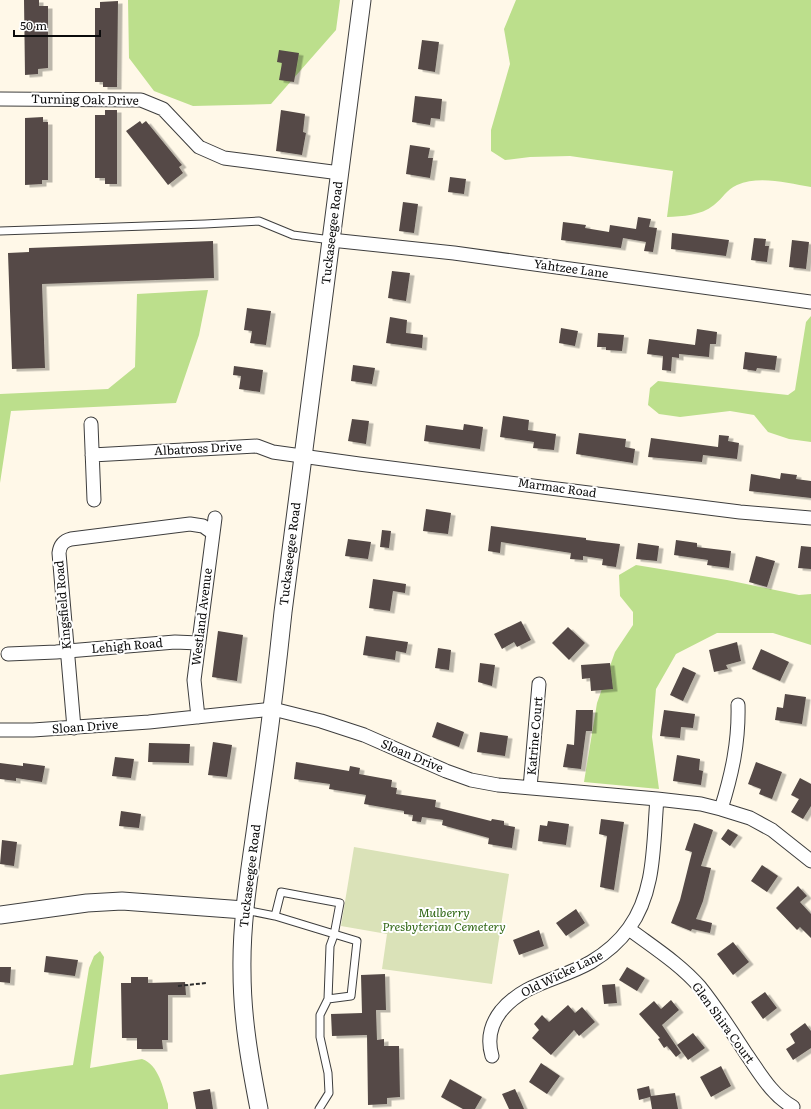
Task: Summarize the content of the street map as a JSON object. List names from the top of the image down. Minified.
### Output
{"streets":{"street":["Turning Oak Drive","Tuckaseegee Road","Yahtzee Lane","Albatross Drive","Marmac Road","Kingsfield Road","Westland Avenue","Lehigh Road","Sloan Drive","Katrine Court","Old Wicke Lane","Glen Shira Court"]},"crossings":[["Turning Oak Drive","Tuckaseegee Road"],["Tuckaseegee Road","Yahtzee Lane"],["Tuckaseegee Road","Albatross Drive"],["Tuckaseegee Road","Marmac Road"],["Tuckaseegee Road","Sloan Drive"],["Albatross Drive","Marmac Road"],["Kingsfield Road","Westland Avenue"],["Kingsfield Road","Lehigh Road"],["Kingsfield Road","Sloan Drive"],["Westland Avenue","Lehigh Road"],["Westland Avenue","Sloan Drive"],["Sloan Drive","Katrine Court"],["Sloan Drive","Old Wicke Lane"],["Old Wicke Lane","Glen Shira Court"]],"parks":["Mulberry Presbyterian Cemetery"],"scale_bar":"50 m"}
